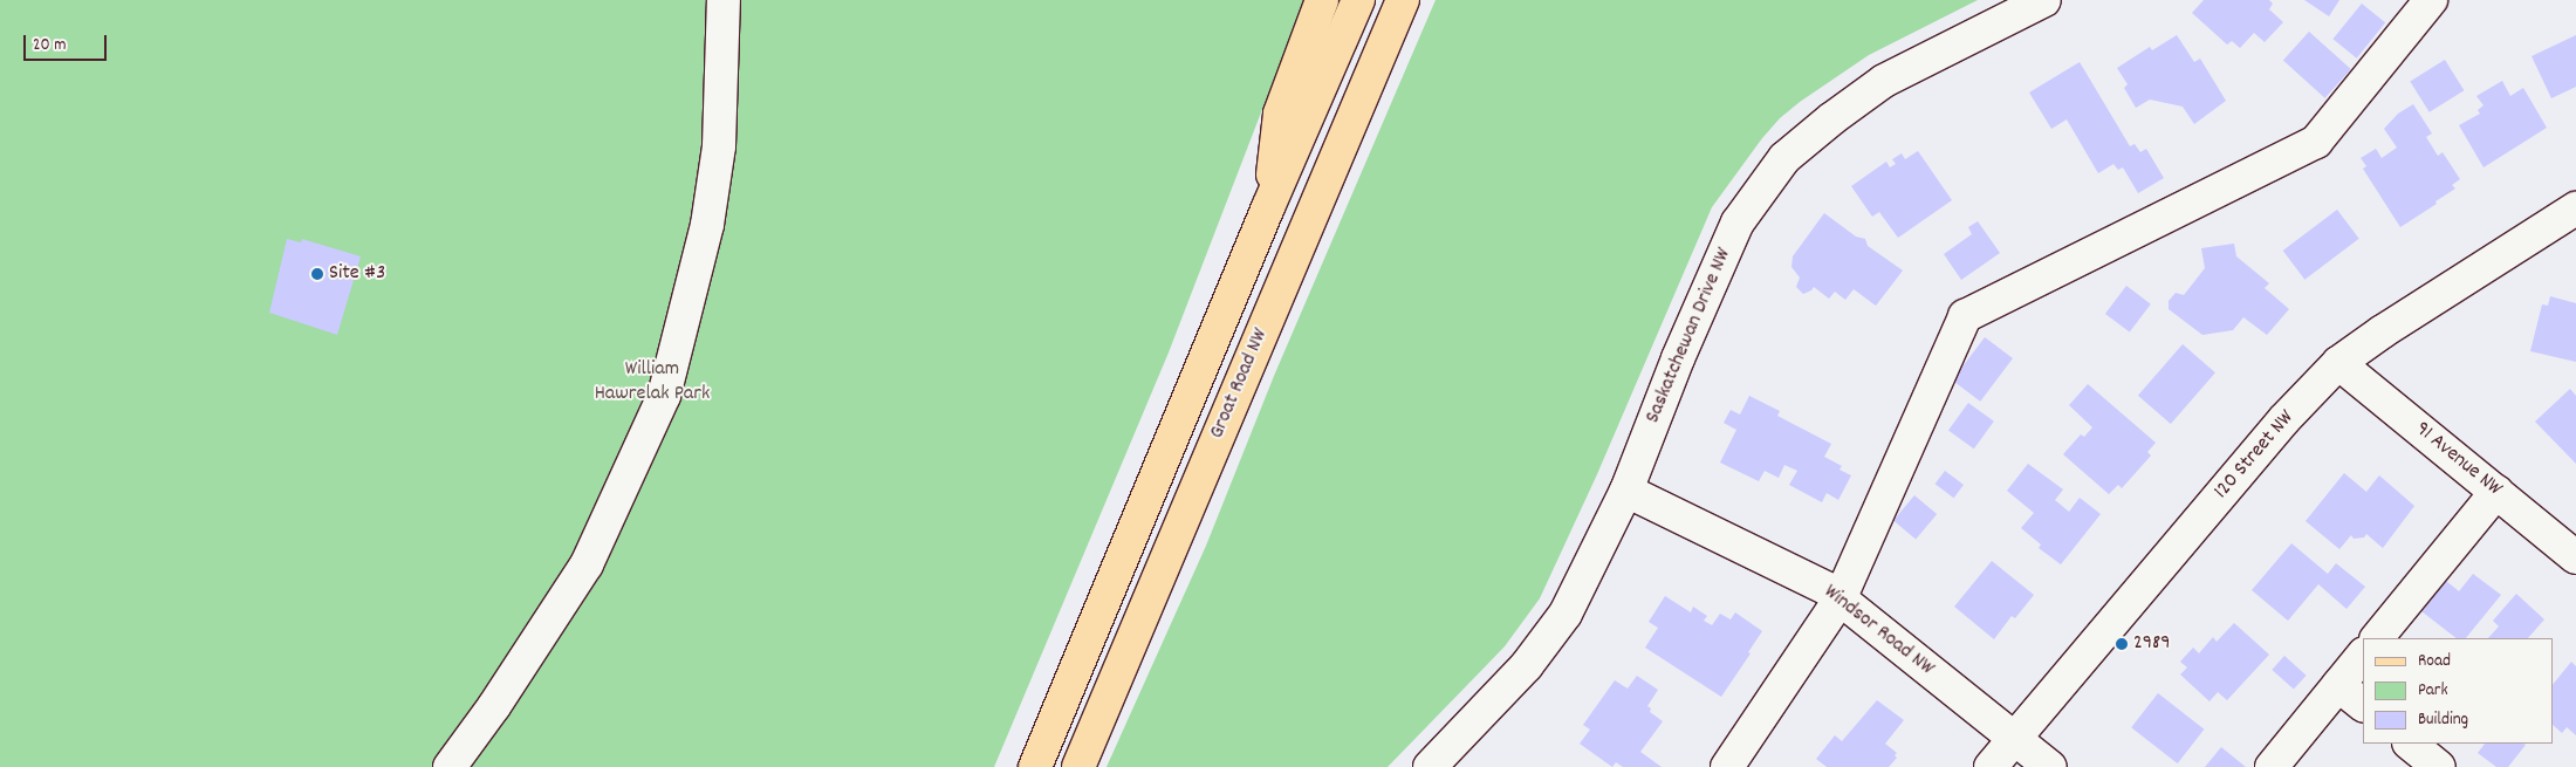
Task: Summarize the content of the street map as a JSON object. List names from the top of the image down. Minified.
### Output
{"streets":{"main road":["Groat Road NW"],"street":["Saskatchewan Drive NW","120 Street NW","91 Avenue NW","Windsor Road NW"]},"crossings":[["Saskatchewan Drive NW","Windsor Road NW"],["120 Street NW","91 Avenue NW"],["120 Street NW","Windsor Road NW"]],"parks":["William Hawrelak Park"],"places":["Site #3","2989"],"legend":["Road","Park","Building"],"scale_bar":"20 m"}
